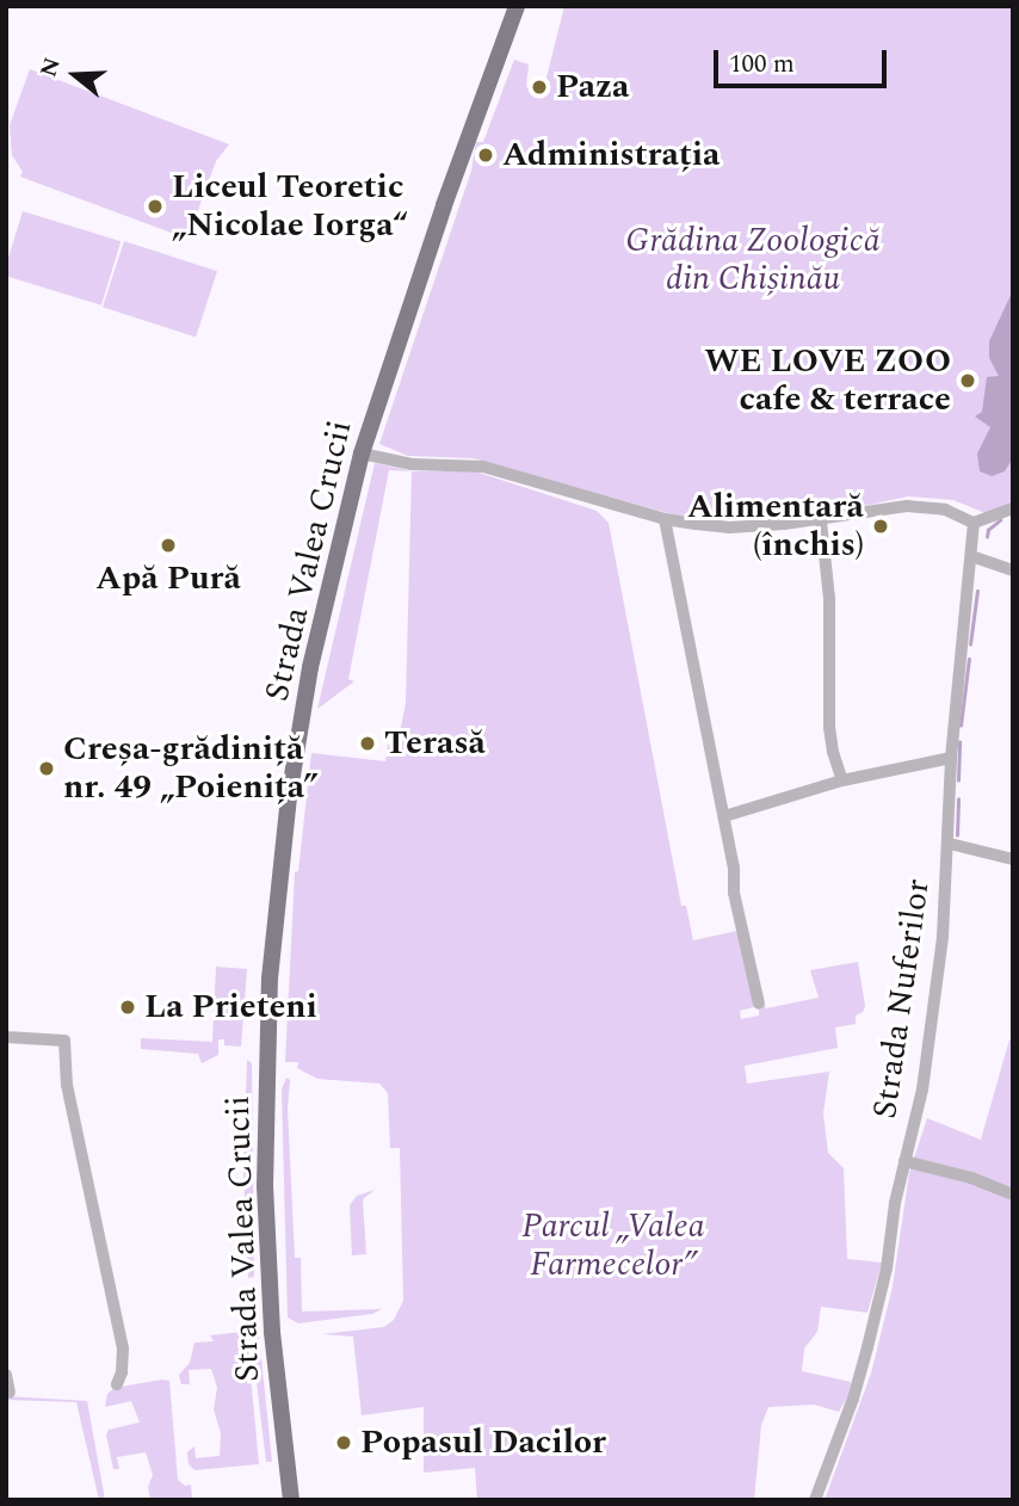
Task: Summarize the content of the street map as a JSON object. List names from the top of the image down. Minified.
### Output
{"streets":{"main road":["Strada Valea Crucii"],"street":["Strada Nuferilor"]},"parks":["Grădina Zoologică din Chișinău","Parcul „Valea Farmecelor”"],"places":["Paza","Administrația","Liceul Teoretic „Nicolae Iorga“","WE LOVE ZOO cafe & terrace","Alimentară (închis)","Apă Pură","Terasă","Creșa-grădiniță nr. 49 „Poienița”","La Prieteni","Popasul Dacilor"],"scale_bar":"100 m","north":"left"}
